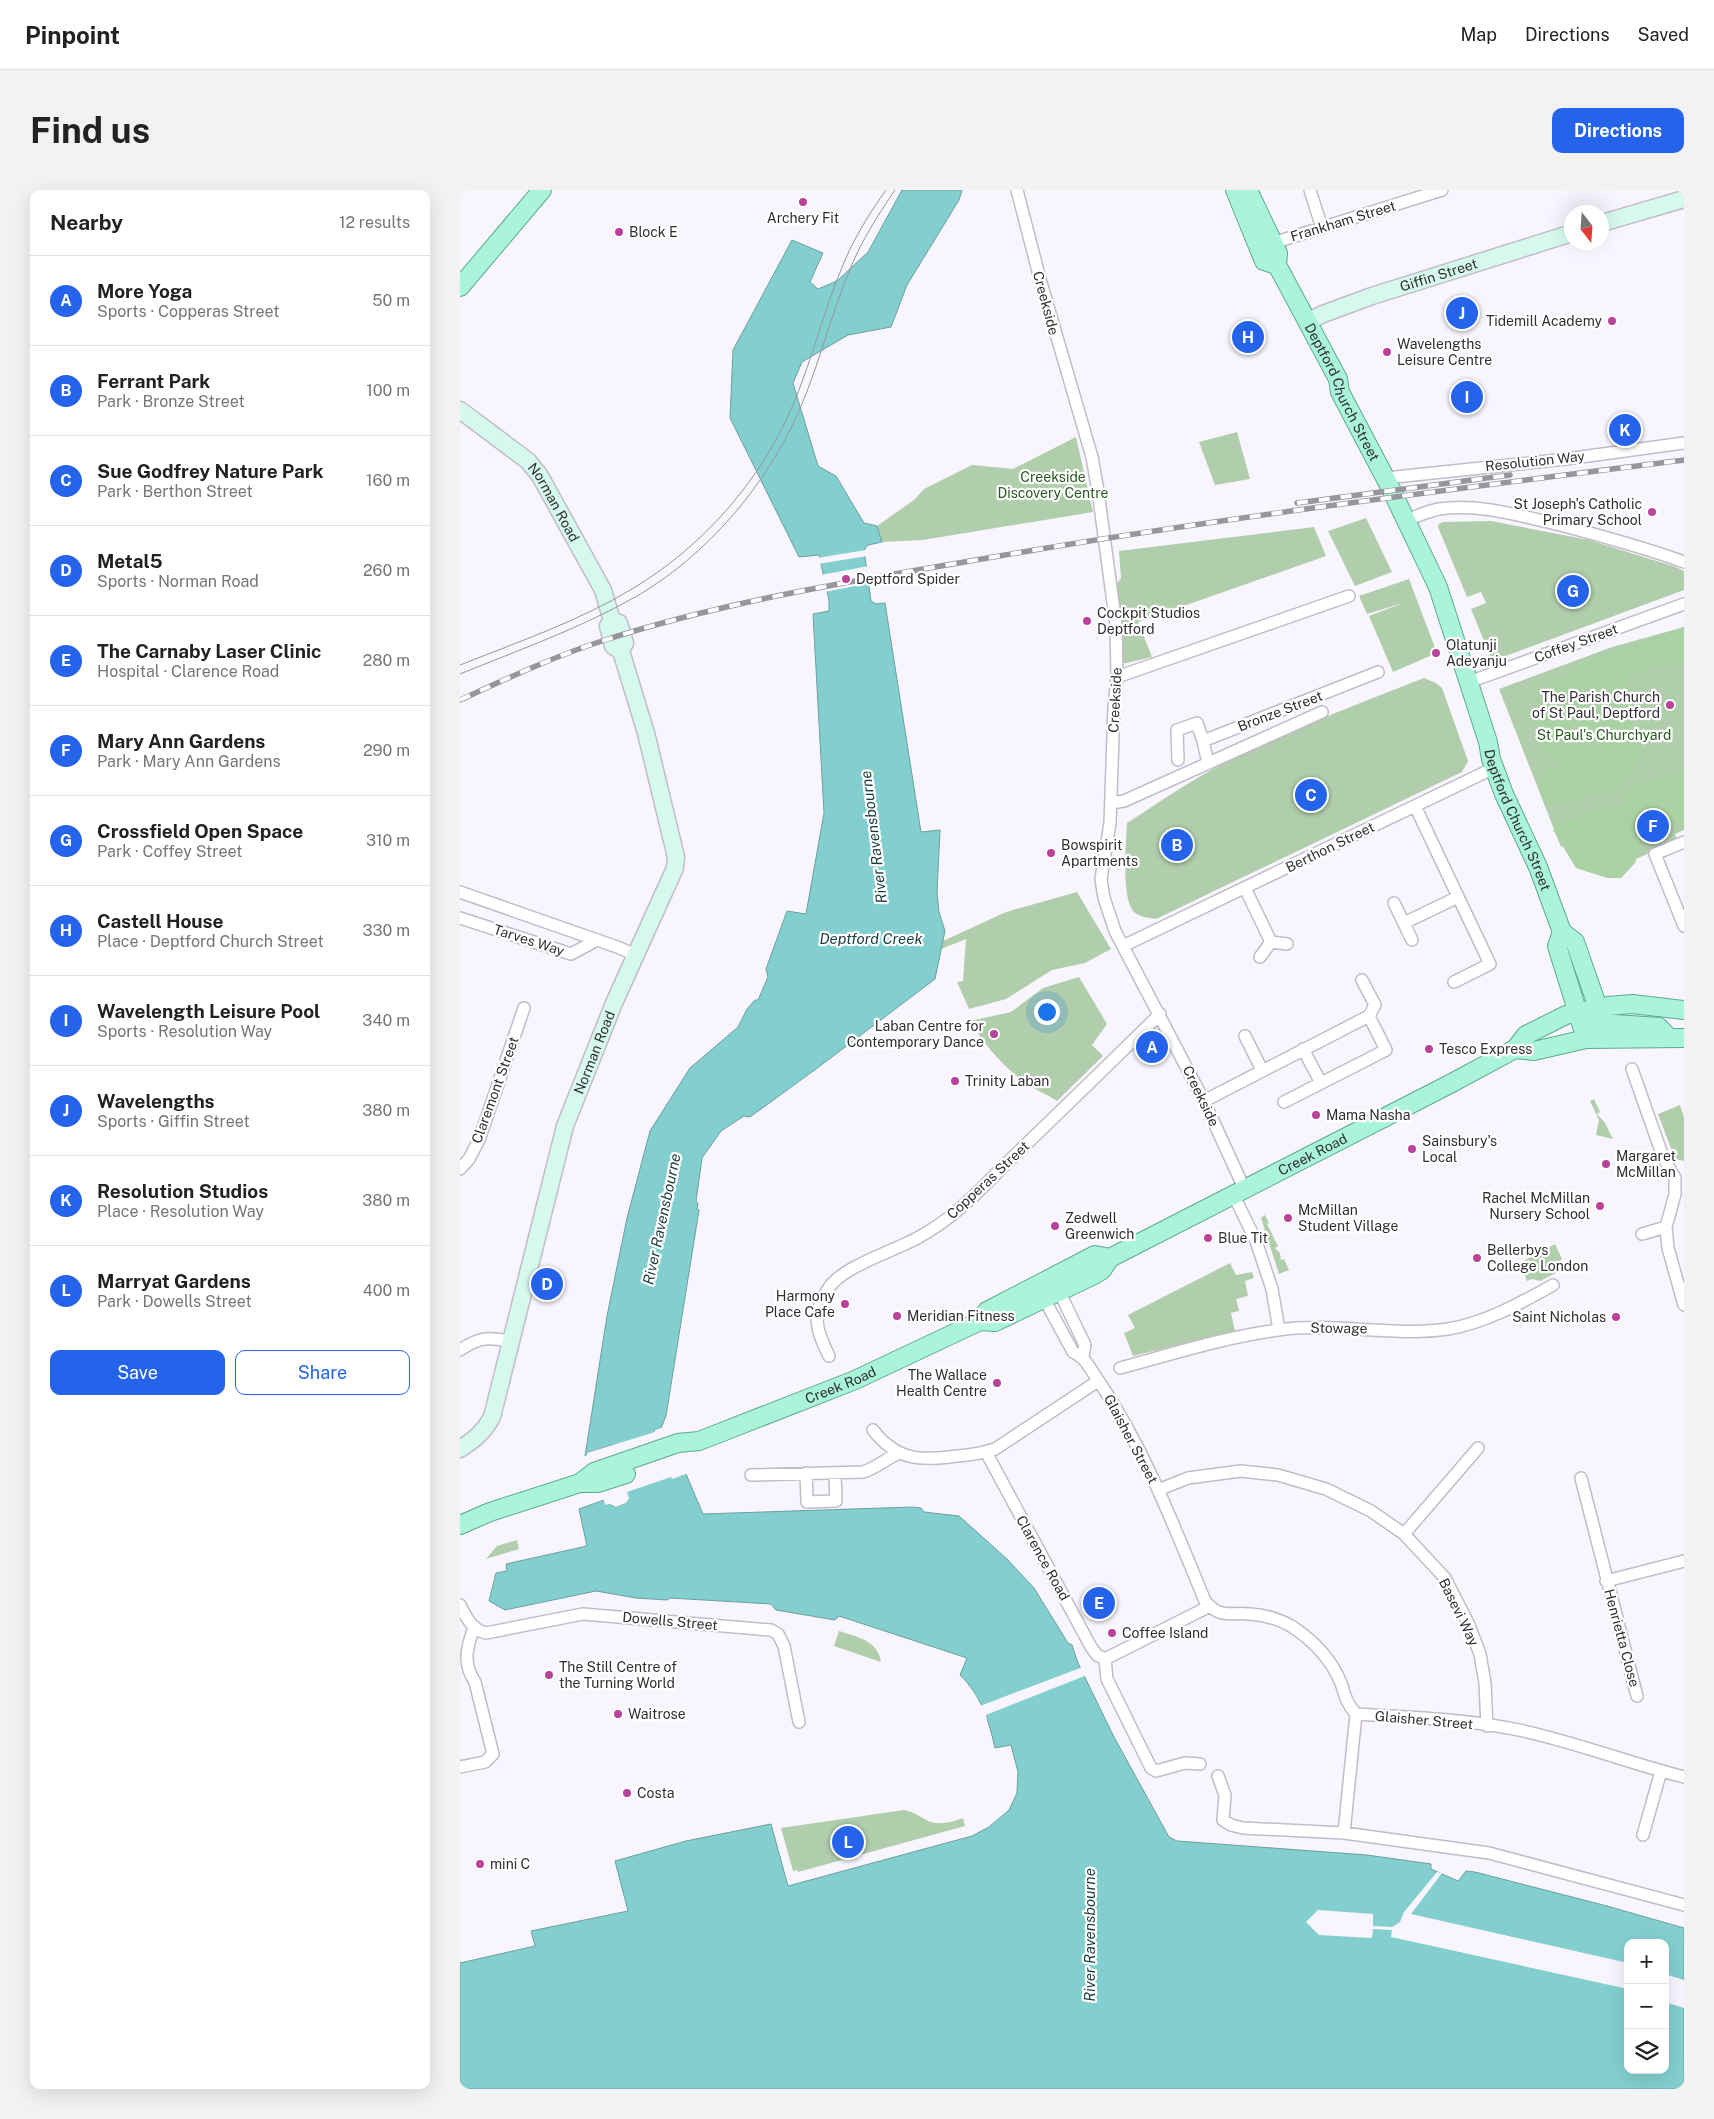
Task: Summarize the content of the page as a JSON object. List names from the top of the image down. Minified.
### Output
{"streets":{"main road":["Giffin Street","Deptford Church Street","Norman Road","Creek Road"],"street":["Frankham Street","Creekside","Resolution Way","Coffey Street","Bronze Street","Berthon Street","Tarves Way","Claremont Street","Copperas Street","Stowage","Glaisher Street","Clarence Road","Basevi Way","Dowells Street","Henrietta Close"]},"crossings":[["Frankham Street","Deptford Church Street"],["Giffin Street","Deptford Church Street"],["Creekside","Bronze Street"],["Creekside","Berthon Street"],["Creekside","Creek Road"],["Creekside","Copperas Street"],["Creekside","Stowage"],["Deptford Church Street","Resolution Way"],["Deptford Church Street","Coffey Street"],["Deptford Church Street","Berthon Street"],["Deptford Church Street","Creek Road"],["Norman Road","Tarves Way"],["Creek Road","Glaisher Street"],["Glaisher Street","Basevi Way"]],"water":["River Ravensbourne","Deptford Creek"],"parks":["Creekside Discovery Centre","St Paul's Churchyard"],"places":["Archery Fit","Block E","Tidemill Academy","Wavelengths Leisure Centre","St Joseph's Catholic Primary School","Deptford Spider","Cockpit Studios Deptford","Olatunji Adeyanju","The Parish Church of St Paul, Deptford","Bowspirit Apartments","Laban Centre for Contemporary Dance","Tesco Express","Trinity Laban","Mama Nasha","Sainsbury's Local","Margaret McMillan","Rachel McMillan Nursery School","McMillan Student Village","Zedwell Greenwich","Blue Tit","Bellerbys College London","Harmony Place Cafe","Meridian Fitness","Saint Nicholas","The Wallace Health Centre","Coffee Island","The Still Centre of the Turning World","Waitrose","Costa","mini C"],"north":"bottom","page":{"header":"Pinpoint","nav":["Map","Directions","Saved"],"buttons":["Directions",["Save","Share"]],"title":"Find us","heading":["Nearby","12 results"],"list":[{"mark":"A","name":"More Yoga","note":"Sports · Copperas Street","value":"50 m"},{"mark":"B","name":"Ferrant Park","note":"Park · Bronze Street","value":"100 m"},{"mark":"C","name":"Sue Godfrey Nature Park","note":"Park · Berthon Street","value":"160 m"},{"mark":"D","name":"Metal5","note":"Sports · Norman Road","value":"260 m"},{"mark":"E","name":"The Carnaby Laser Clinic","note":"Hospital · Clarence Road","value":"280 m"},{"mark":"F","name":"Mary Ann Gardens","note":"Park · Mary Ann Gardens","value":"290 m"},{"mark":"G","name":"Crossfield Open Space","note":"Park · Coffey Street","value":"310 m"},{"mark":"H","name":"Castell House","note":"Place · Deptford Church Street","value":"330 m"},{"mark":"I","name":"Wavelength Leisure Pool","note":"Sports · Resolution Way","value":"340 m"},{"mark":"J","name":"Wavelengths","note":"Sports · Giffin Street","value":"380 m"},{"mark":"K","name":"Resolution Studios","note":"Place · Resolution Way","value":"380 m"},{"mark":"L","name":"Marryat Gardens","note":"Park · Dowells Street","value":"400 m"}],"pins":["J","H","I","K","G","C","F","B","A","D","E","L"],"map_buttons":["+","−"]}}
